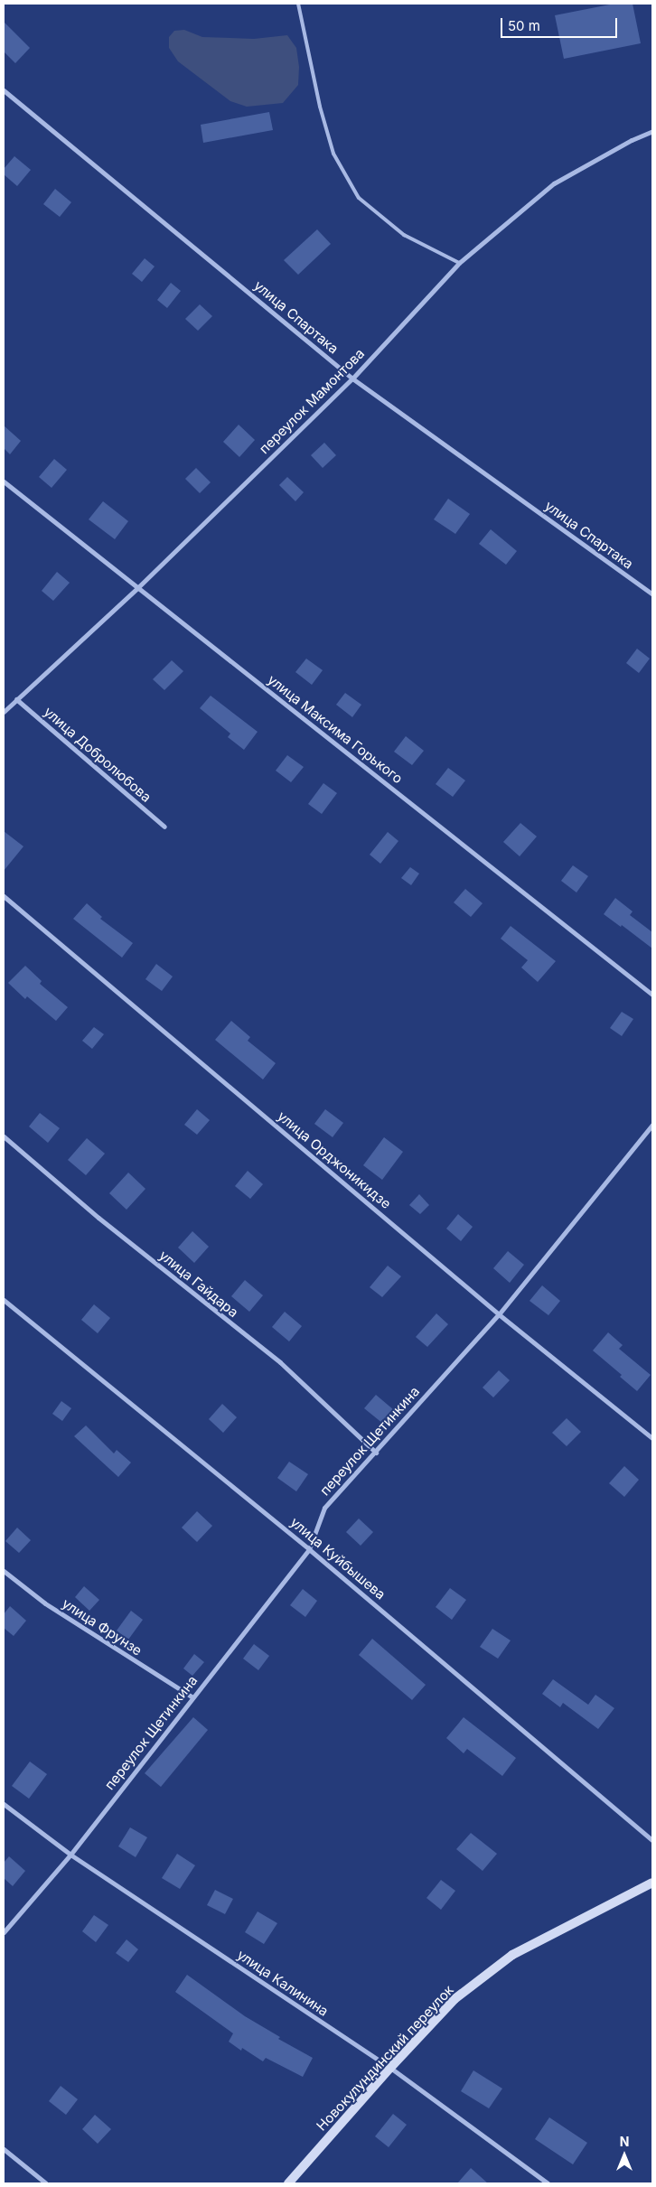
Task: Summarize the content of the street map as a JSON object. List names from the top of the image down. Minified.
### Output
{"streets":{"street":["улица Спартака","переулок Мамонтова","улица Максима Горького","улица Добролюбова","улица Орджоникидзе","улица Гайдара","переулок Щетинкина","улица Куйбышева","улица Фрунзе","улица Калинина","Новокулундинский переулок"]},"crossings":[["улица Спартака","переулок Мамонтова"],["переулок Мамонтова","улица Максима Горького"],["переулок Мамонтова","улица Добролюбова"],["улица Орджоникидзе","переулок Щетинкина"],["улица Гайдара","переулок Щетинкина"],["переулок Щетинкина","улица Куйбышева"],["переулок Щетинкина","улица Фрунзе"],["переулок Щетинкина","улица Калинина"],["улица Калинина","Новокулундинский переулок"]],"scale_bar":"50 m","north":"top"}
